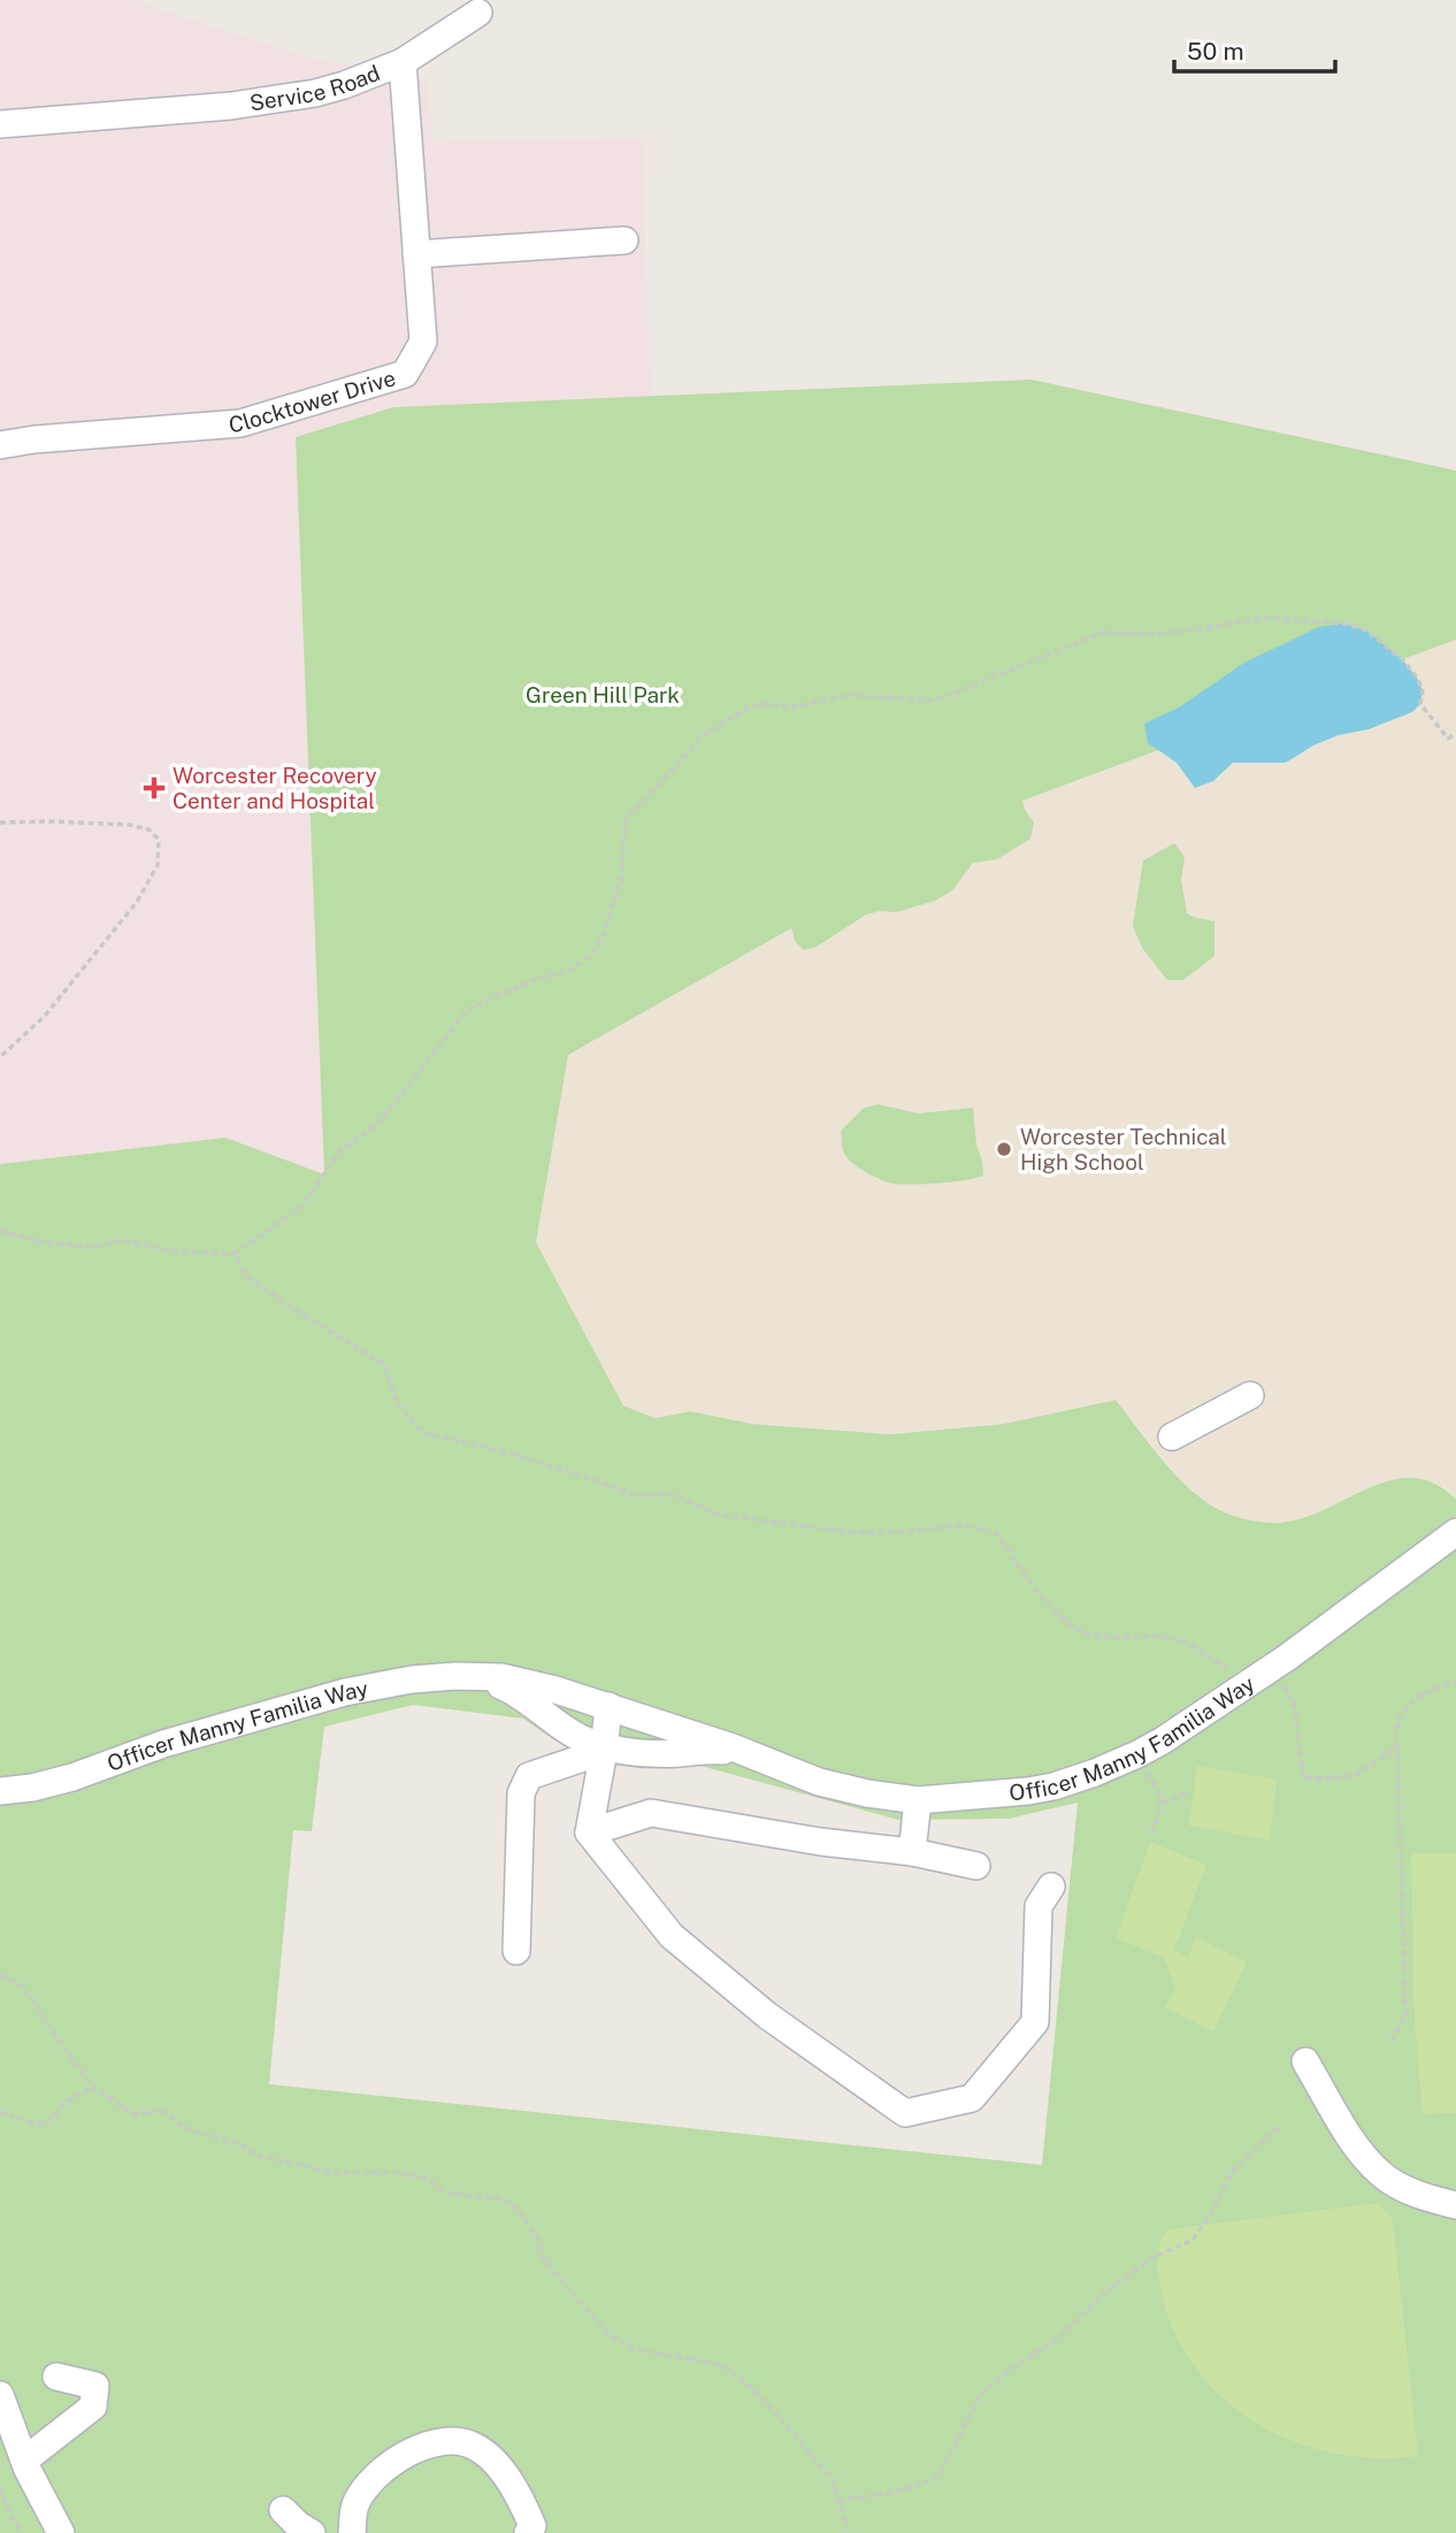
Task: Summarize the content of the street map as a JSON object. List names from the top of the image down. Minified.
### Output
{"streets":{"street":["Service Road","Clocktower Drive","Officer Manny Familia Way"]},"crossings":[["Service Road","Clocktower Drive"]],"parks":["Green Hill Park"],"places":{"health":["Worcester Recovery Center and Hospital"],"other":["Worcester Technical High School"]},"scale_bar":"50 m"}
